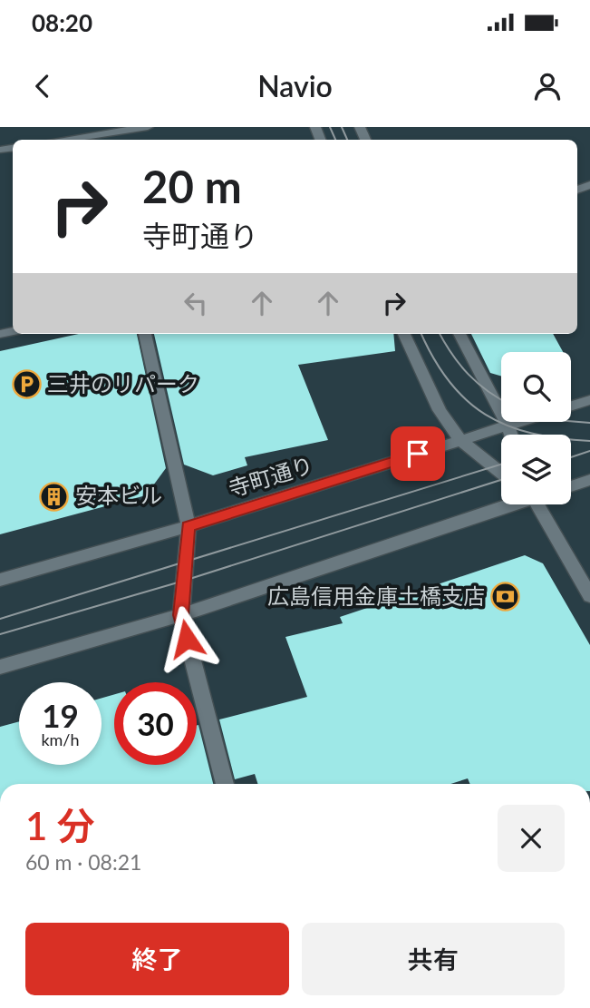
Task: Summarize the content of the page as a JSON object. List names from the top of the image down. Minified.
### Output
{"streets":{"street":["寺町通り"]},"places":{"parking":["三井のリパーク"],"building":["安本ビル"],"bank":["広島信用金庫土橋支店"]},"page":{"status":"08:20","header":"Navio","turn":["20 m","寺町通り"],"speed":"19 km/h","limit":"30","heading":["1 分","60 m · 08:21"],"buttons":["終了","共有"]}}
